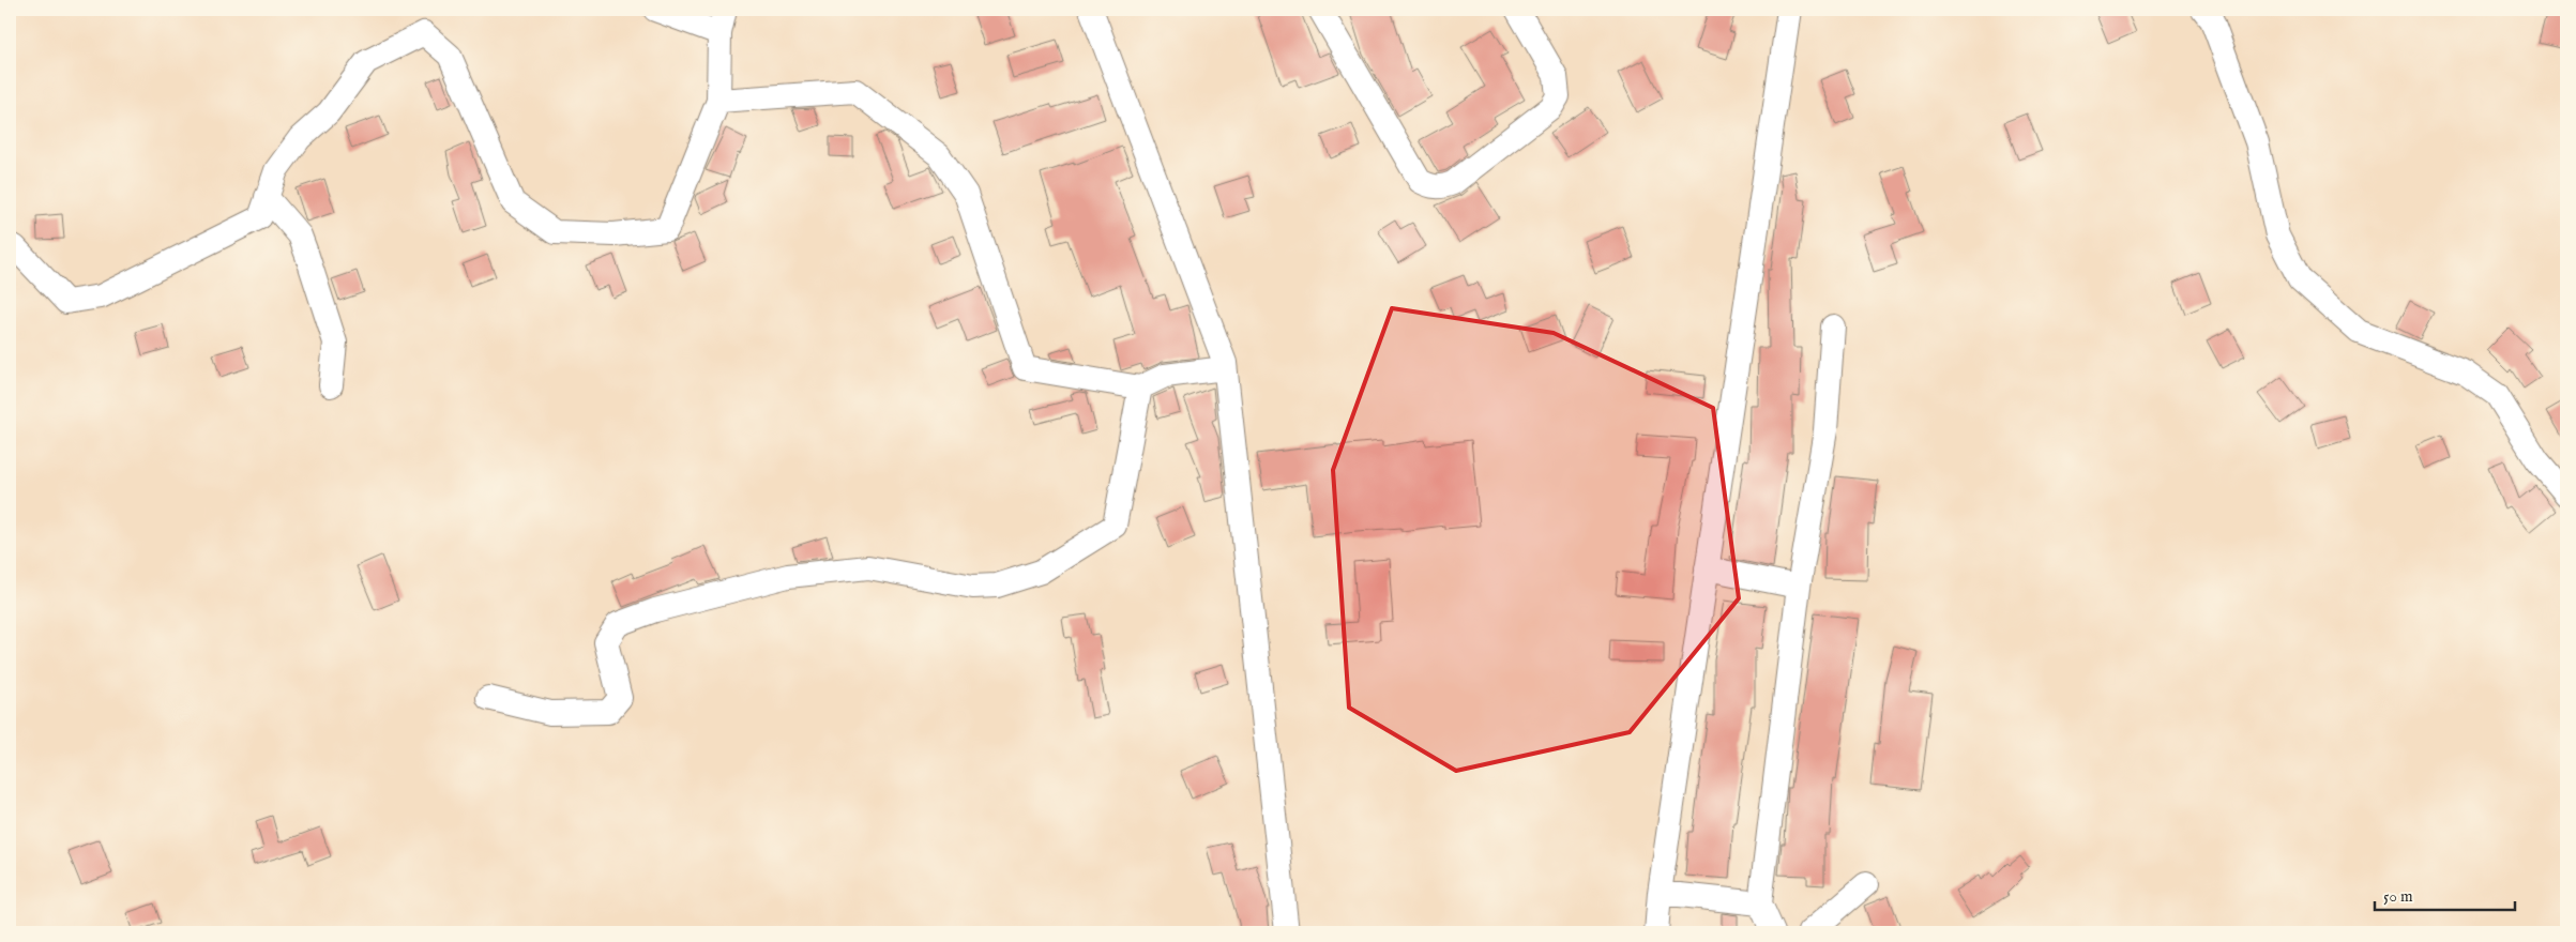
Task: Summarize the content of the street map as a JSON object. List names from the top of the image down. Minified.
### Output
{"scale_bar":"50 m"}
